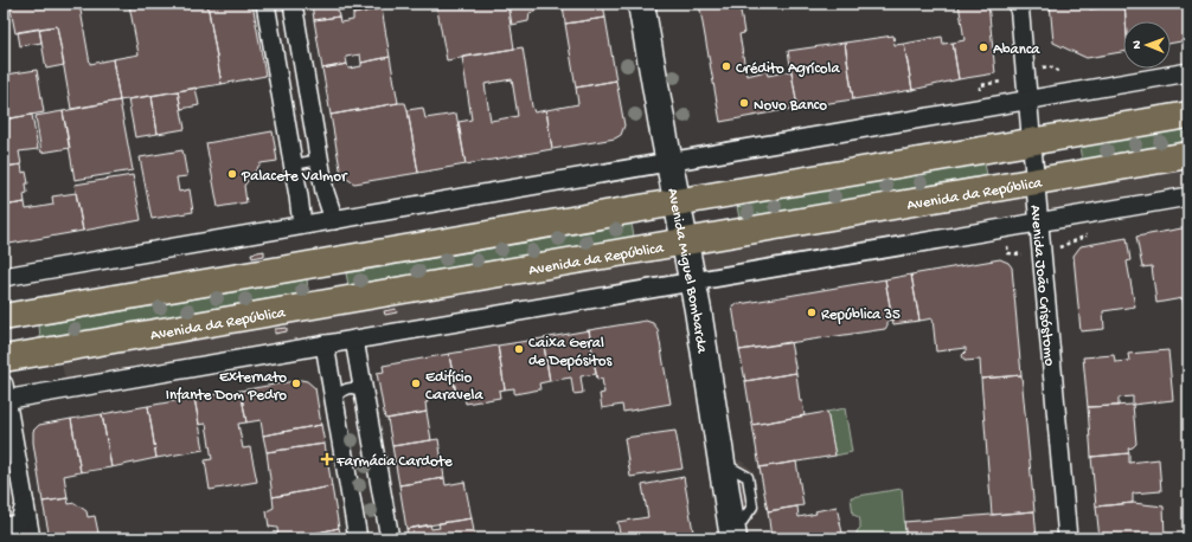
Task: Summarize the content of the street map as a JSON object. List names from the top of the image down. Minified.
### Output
{"streets":{"main road":["Avenida da República"],"street":["Avenida Miguel Bombarda","Avenida João Crisóstomo"]},"crossings":[["Avenida da República","Avenida Miguel Bombarda"],["Avenida da República","Avenida João Crisóstomo"]],"places":{"other":["Abanca","Crédito Agrícola","Novo Banco","Palacete Valmor","República 35","Caixa Geral de Depósitos","Externato Infante Dom Pedro","Edifício Caravela"],"health":["Farmácia Cardote"]},"north":"left"}
